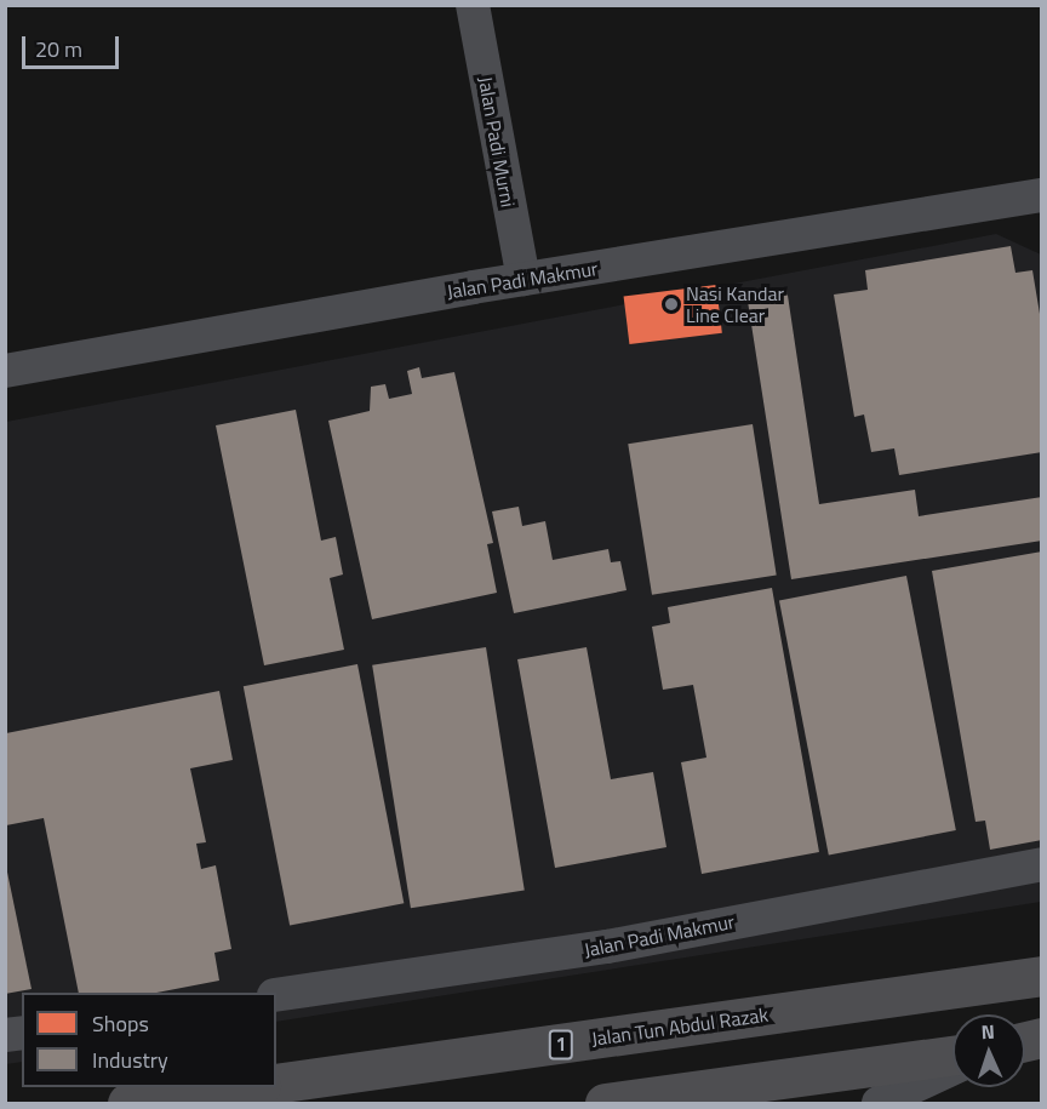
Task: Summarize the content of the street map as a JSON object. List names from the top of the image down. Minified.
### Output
{"streets":{"highway":["Jalan Tun Abdul Razak","1"],"street":["Jalan Padi Murni","Jalan Padi Makmur"]},"crossings":[["Jalan Padi Murni","Jalan Padi Makmur"]],"places":["Nasi Kandar Line Clear"],"legend":["Shops","Industry"],"scale_bar":"20 m","north":"top"}
